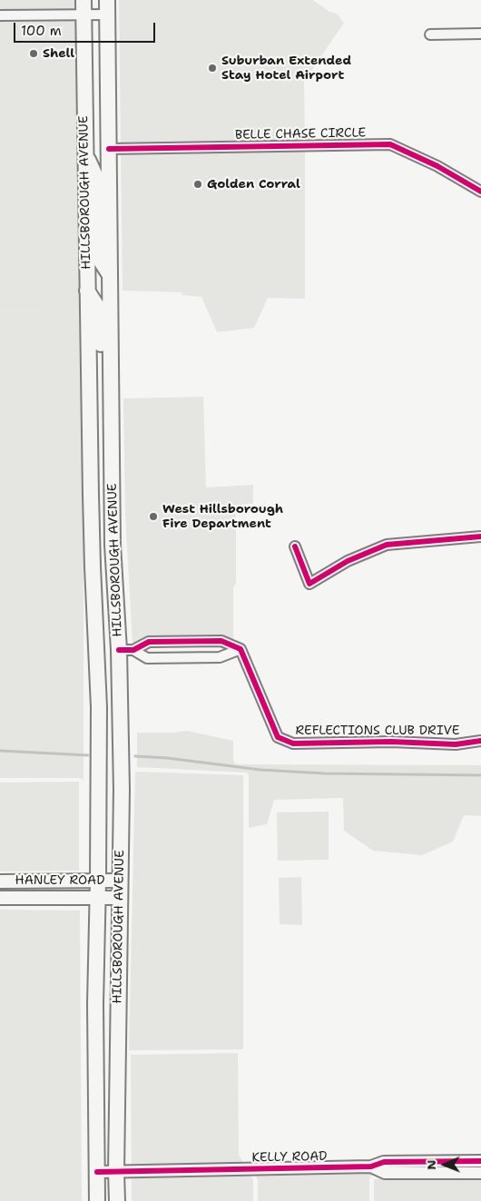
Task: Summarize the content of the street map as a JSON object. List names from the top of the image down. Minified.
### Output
{"streets":{"main road":["HILLSBOROUGH AVENUE","HANLEY ROAD"],"street":["BELLE CHASE CIRCLE","REFLECTIONS CLUB DRIVE","KELLY ROAD"]},"crossings":[["BELLE CHASE CIRCLE","HILLSBOROUGH AVENUE"],["HILLSBOROUGH AVENUE","HANLEY ROAD"],["HILLSBOROUGH AVENUE","KELLY ROAD"]],"places":["Shell","Suburban Extended Stay Hotel Airport","Golden Corral","West Hillsborough Fire Department"],"scale_bar":"100 m","north":"left"}
